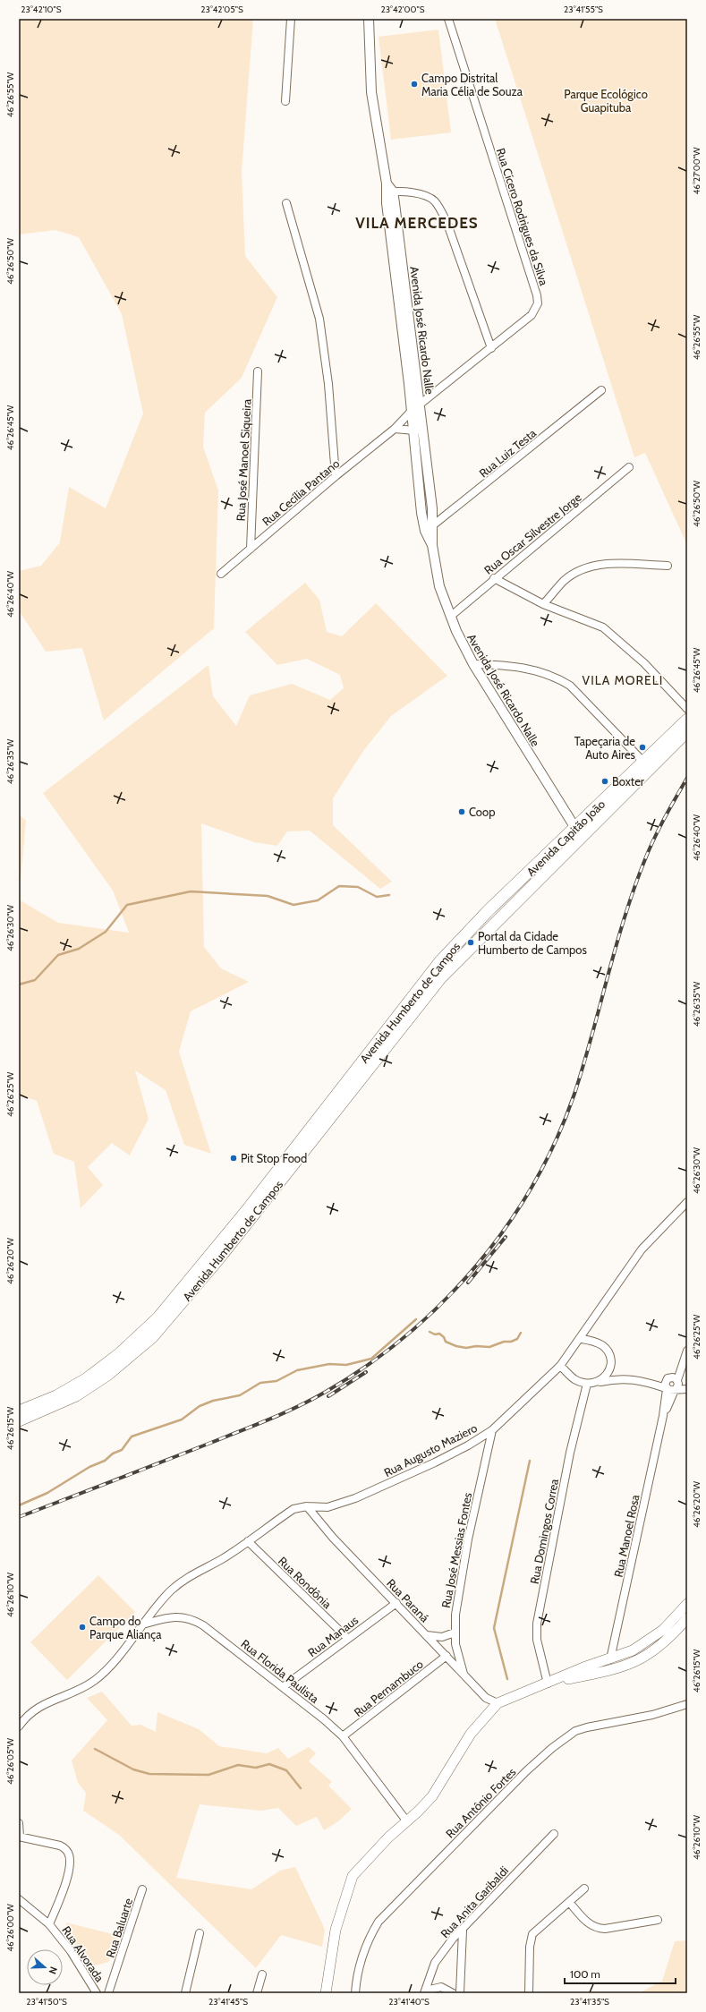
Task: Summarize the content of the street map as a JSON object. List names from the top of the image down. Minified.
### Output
{"streets":{"highway":["Avenida Capitão João","Avenida Humberto de Campos"],"street":["Rua Cícero Rodrigues da Silva","Avenida José Ricardo Nalle","Rua Luiz Testa","Rua José Manoel Siqueira","Rua Cecília Pantano","Rua Oscar Silvestre Jorge","Rua Augusto Maziero","Rua Domingos Correa","Rua Manoel Rosa","Rua José Messias Fontes","Rua Rondônia","Rua Paraná","Rua Manaus","Rua Florida Paulista","Rua Pernambuco","Rua Antônio Fortes","Rua Anita Garibaldi","Rua Baluarte","Rua Alvorada"]},"crossings":[["Rua Cícero Rodrigues da Silva","Avenida José Ricardo Nalle"],["Rua Cícero Rodrigues da Silva","Rua Cecília Pantano"],["Avenida José Ricardo Nalle","Rua Luiz Testa"],["Avenida José Ricardo Nalle","Rua Cecília Pantano"],["Avenida José Ricardo Nalle","Rua Oscar Silvestre Jorge"],["Avenida José Ricardo Nalle","Avenida Capitão João"],["Rua José Manoel Siqueira","Rua Cecília Pantano"],["Avenida Capitão João","Avenida Humberto de Campos"],["Rua Augusto Maziero","Rua Domingos Correa"],["Rua Augusto Maziero","Rua José Messias Fontes"],["Rua Augusto Maziero","Rua Rondônia"],["Rua Augusto Maziero","Rua Paraná"],["Rua Augusto Maziero","Rua Florida Paulista"],["Rua José Messias Fontes","Rua Paraná"],["Rua Rondônia","Rua Manaus"],["Rua Paraná","Rua Manaus"],["Rua Paraná","Rua Pernambuco"],["Rua Manaus","Rua Florida Paulista"],["Rua Florida Paulista","Rua Pernambuco"]],"districts":["VILA MERCEDES","VILA MORELI"],"parks":["Parque Ecológico Guapituba"],"places":["Campo Distrital Maria Célia de Souza","Tapeçaria de Auto Aires","Boxter","Coop","Portal da Cidade Humberto de Campos","Pit Stop Food","Campo do Parque Aliança"],"scale_bar":"100 m","north":"right","coordinates":["23°42'10\"S","23°42'05\"S","23°42'00\"S","23°41'55\"S","46°26'55\"W","46°27'00\"W","46°26'50\"W","46°26'45\"W","46°26'40\"W","46°26'35\"W","46°26'30\"W","46°26'25\"W","46°26'20\"W","46°26'15\"W","46°26'10\"W","46°26'05\"W","46°26'00\"W","23°41'50\"S","23°41'45\"S","23°41'40\"S","23°41'35\"S"]}
